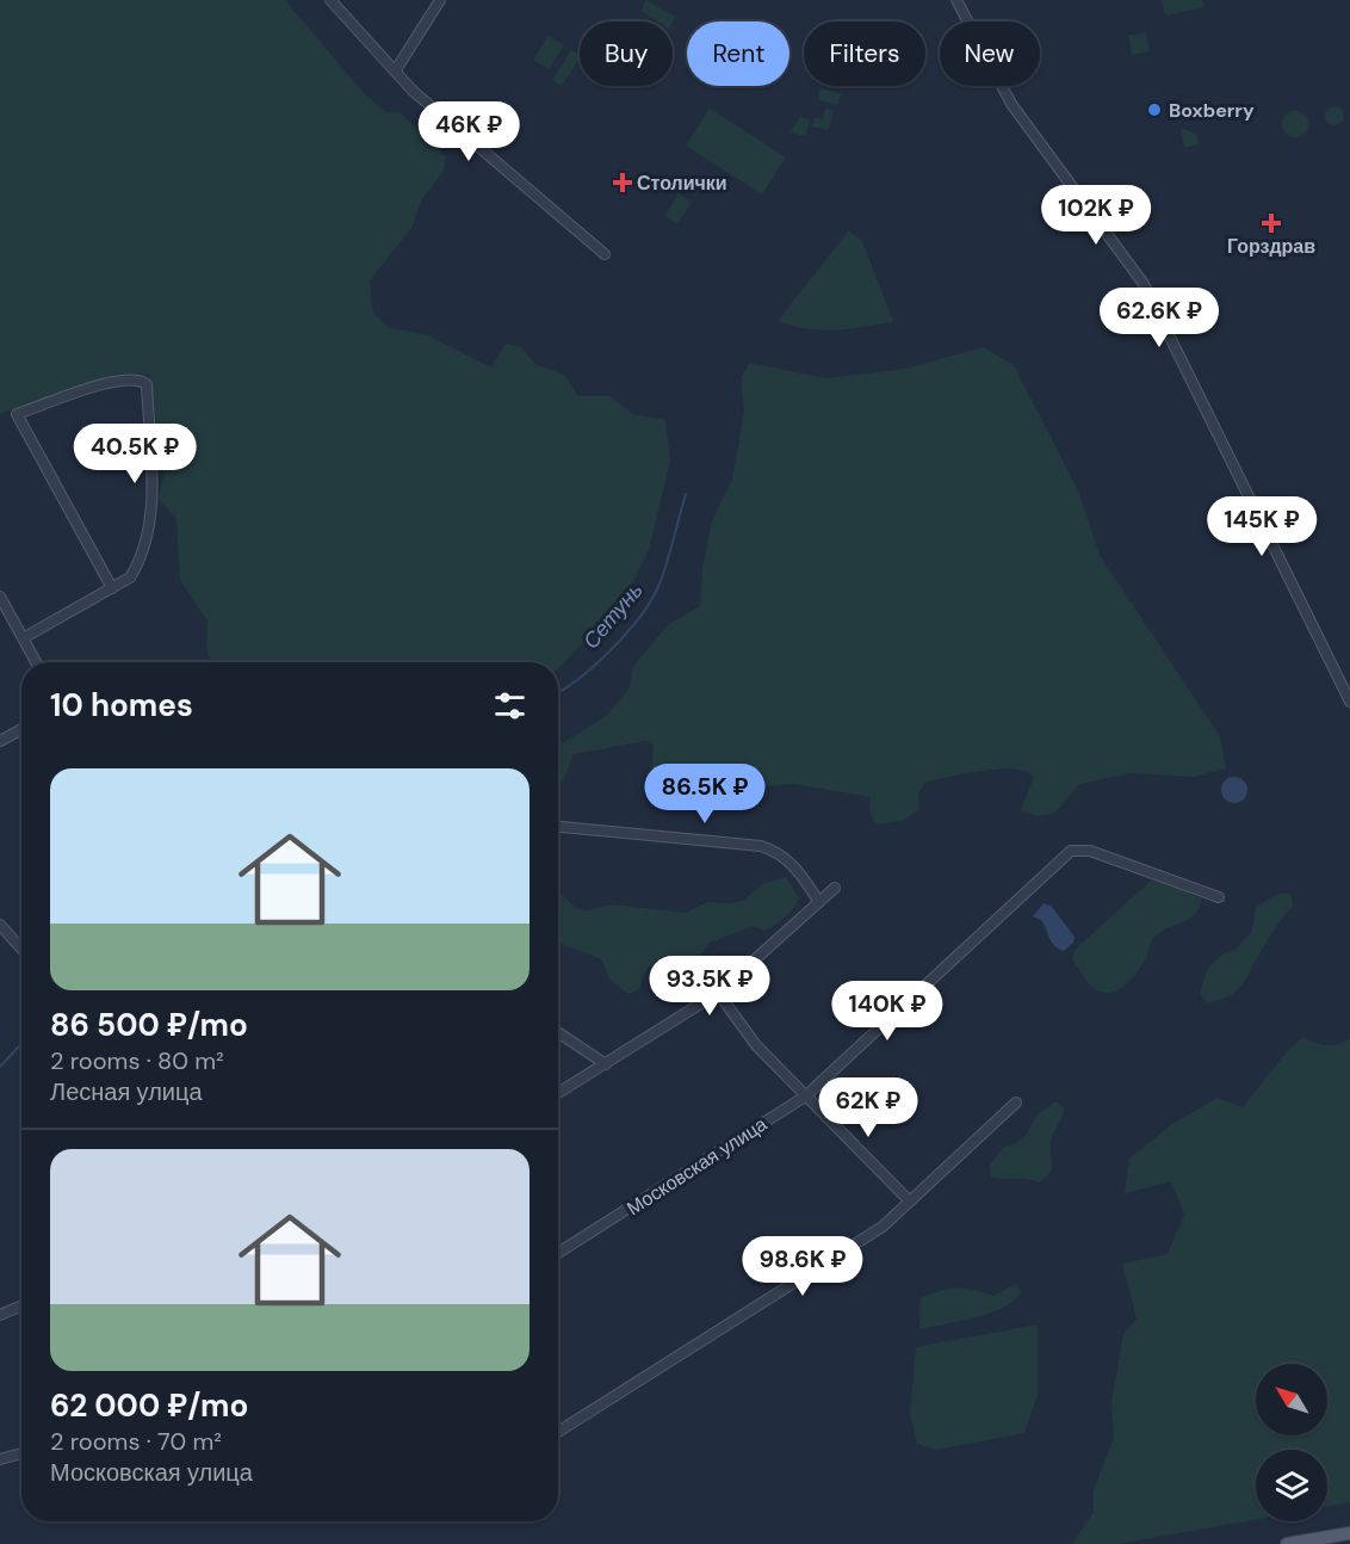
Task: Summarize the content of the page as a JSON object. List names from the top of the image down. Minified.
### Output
{"streets":{"street":["Московская улица"]},"water":["Сетунь"],"places":{"other":["Boxberry"],"health":["Столички","Горздрав"]},"north":"top left","page":{"chip":["Buy","Rent","Filters","New"],"price":["46K ₽","102K ₽","62.6K ₽","40.5K ₽","145K ₽","86.5K ₽","93.5K ₽","140K ₽","62K ₽","98.6K ₽"],"heading":"10 homes","list":[{"name":"86 500 ₽/mo","note":"2 rooms · 80 m² · Лесная улица"},{"name":"62 000 ₽/mo","note":"2 rooms · 70 m² · Московская улица"}]}}
